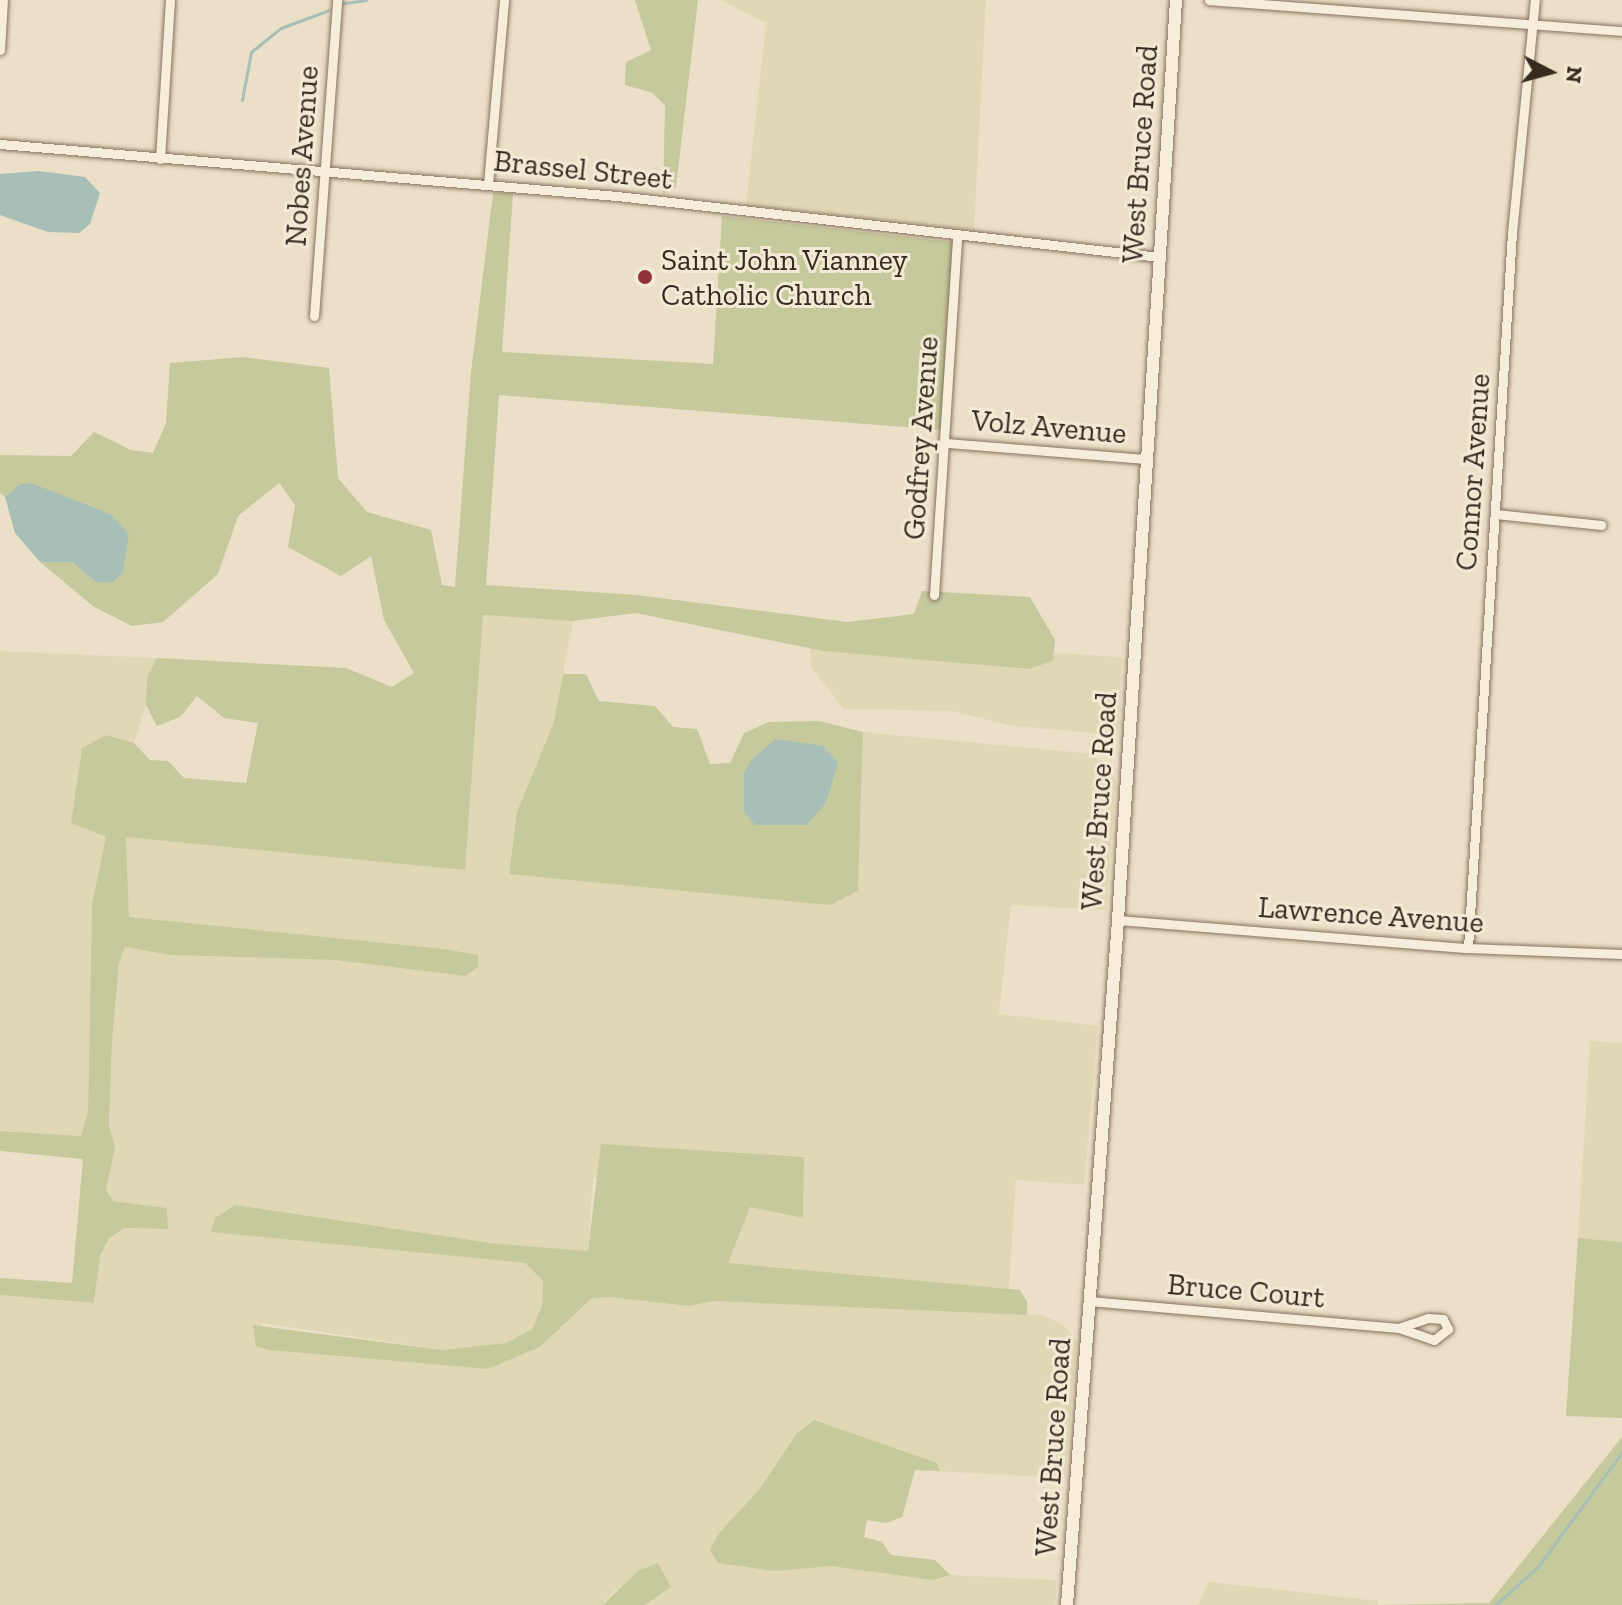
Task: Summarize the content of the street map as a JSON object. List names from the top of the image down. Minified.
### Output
{"streets":{"street":["West Bruce Road","Nobes Avenue","Brassel Street","Volz Avenue","Godfrey Avenue","Connor Avenue","Lawrence Avenue","Bruce Court"]},"crossings":[["West Bruce Road","Brassel Street"],["West Bruce Road","Volz Avenue"],["West Bruce Road","Lawrence Avenue"],["West Bruce Road","Bruce Court"],["Nobes Avenue","Brassel Street"],["Brassel Street","Godfrey Avenue"],["Volz Avenue","Godfrey Avenue"],["Connor Avenue","Lawrence Avenue"]],"places":["Saint John Vianney Catholic Church"],"north":"right"}
